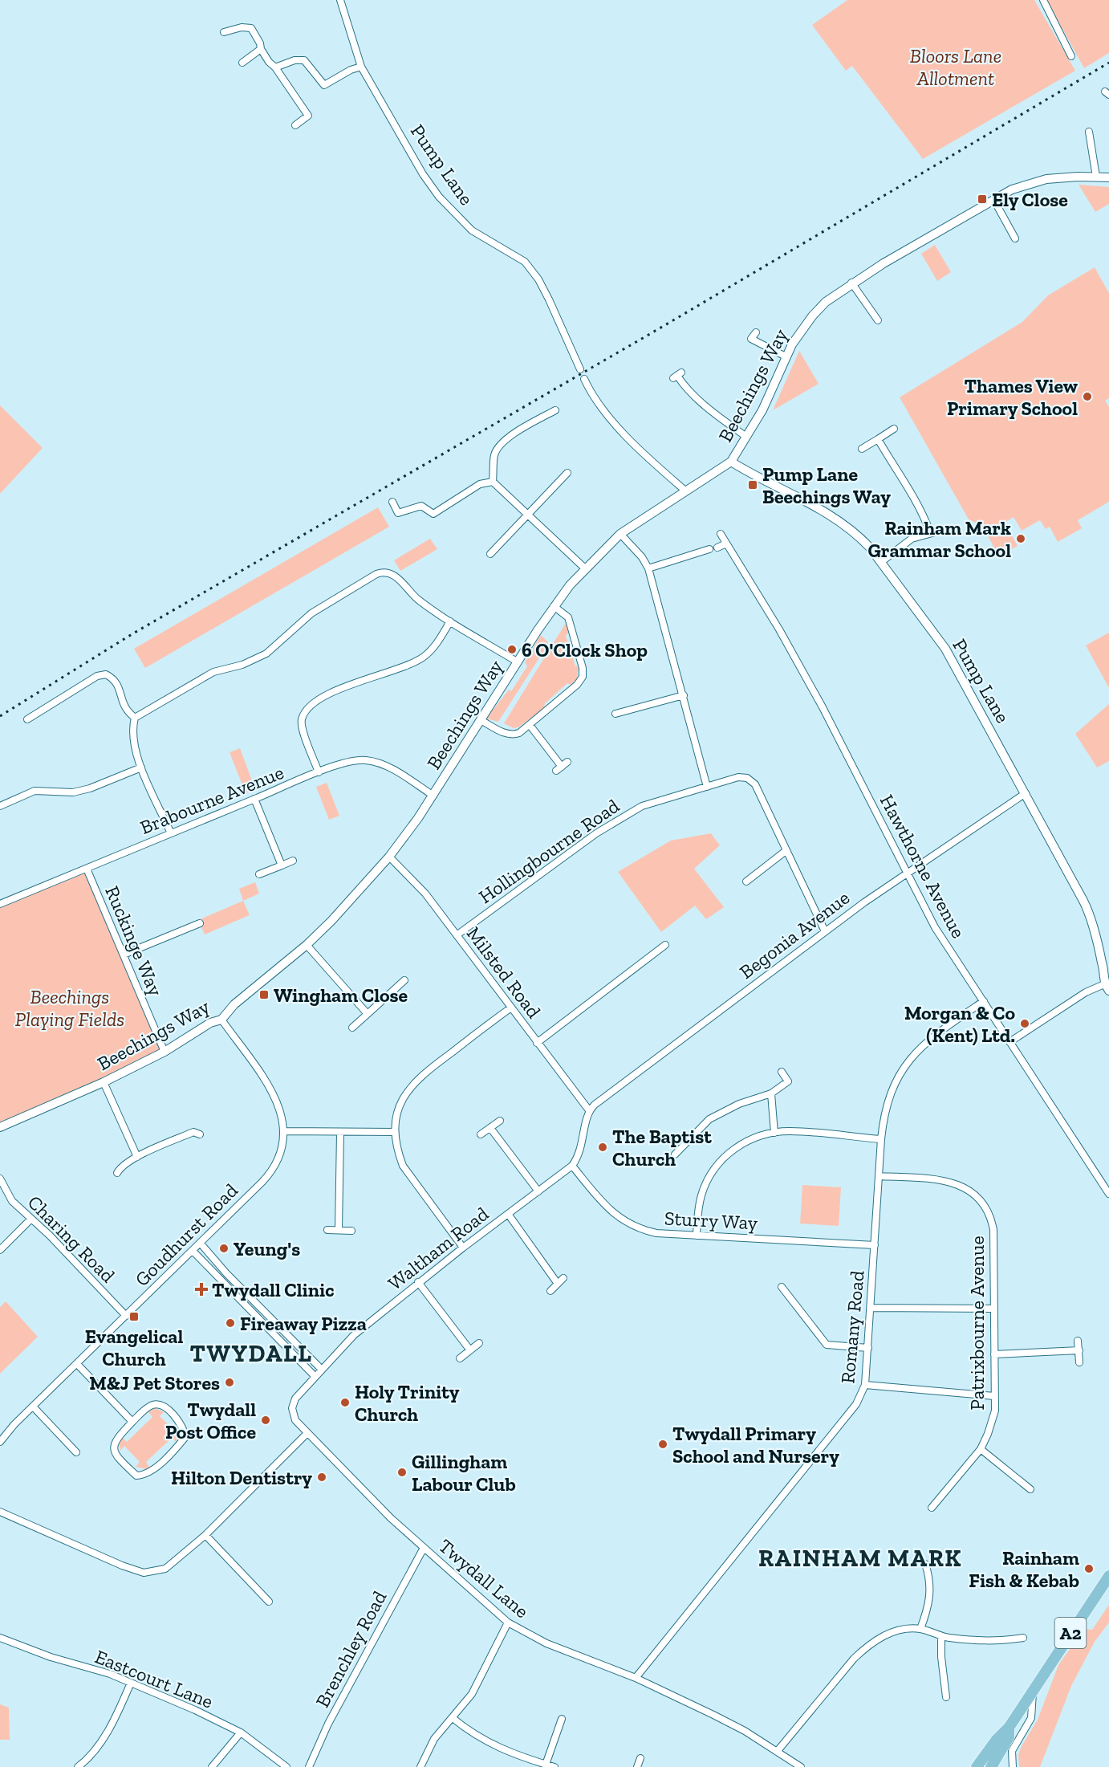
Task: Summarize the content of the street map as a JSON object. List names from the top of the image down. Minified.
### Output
{"streets":{"main road":["A2"],"street":["Pump Lane","Beechings Way","Brabourne Avenue","Hollingbourne Road","Hawthorne Avenue","Begonia Avenue","Ruckinge Way","Milsted Road","Sturry Way","Goudhurst Road","Charing Road","Waltham Road","Patrixbourne Avenue","Romany Road","Twydall Lane","Brenchley Road","Eastcourt Lane"]},"crossings":[["Pump Lane","Beechings Way"],["Pump Lane","Begonia Avenue"],["Beechings Way","Brabourne Avenue"],["Beechings Way","Ruckinge Way"],["Beechings Way","Milsted Road"],["Beechings Way","Goudhurst Road"],["Brabourne Avenue","Ruckinge Way"],["Hollingbourne Road","Begonia Avenue"],["Hollingbourne Road","Milsted Road"],["Hawthorne Avenue","Begonia Avenue"],["Hawthorne Avenue","Romany Road"],["Begonia Avenue","Milsted Road"],["Begonia Avenue","Waltham Road"],["Milsted Road","Waltham Road"],["Sturry Way","Waltham Road"],["Sturry Way","Romany Road"],["Goudhurst Road","Charing Road"],["Waltham Road","Twydall Lane"],["Patrixbourne Avenue","Romany Road"],["Romany Road","Twydall Lane"],["Twydall Lane","Brenchley Road"]],"districts":["TWYDALL","RAINHAM MARK"],"parks":["Bloors Lane Allotment","Beechings Playing Fields"],"places":{"transit":["Ely Close","Pump Lane Beechings Way","Wingham Close","Evangelical Church"],"other":["Thames View Primary School","Rainham Mark Grammar School","6 O'Clock Shop","Morgan & Co (Kent) Ltd.","The Baptist Church","Yeung's","Fireaway Pizza","M&J Pet Stores","Holy Trinity Church","Twydall Post Office","Twydall Primary School and Nursery","Gillingham Labour Club","Hilton Dentistry","Rainham Fish & Kebab"],"health":["Twydall Clinic"]}}
